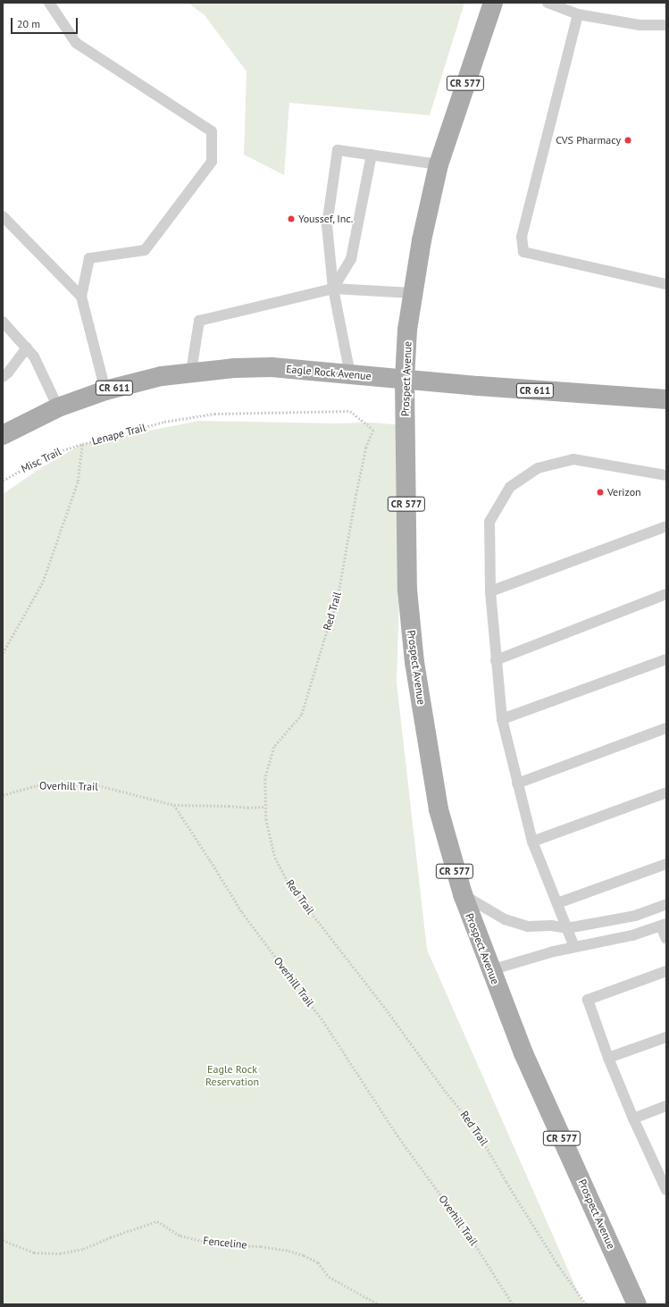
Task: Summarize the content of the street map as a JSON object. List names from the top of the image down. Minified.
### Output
{"streets":{"main road":["CR 577","Eagle Rock Avenue","Prospect Avenue","CR 611"],"path":["Lenape Trail","Misc Trail","Red Trail","Overhill Trail","Fenceline"]},"crossings":[["Eagle Rock Avenue","Prospect Avenue"],["Lenape Trail","Misc Trail"],["Lenape Trail","Red Trail"]],"parks":["Eagle Rock Reservation"],"places":["CVS Pharmacy","Youssef, Inc.","Verizon"],"scale_bar":"20 m"}
